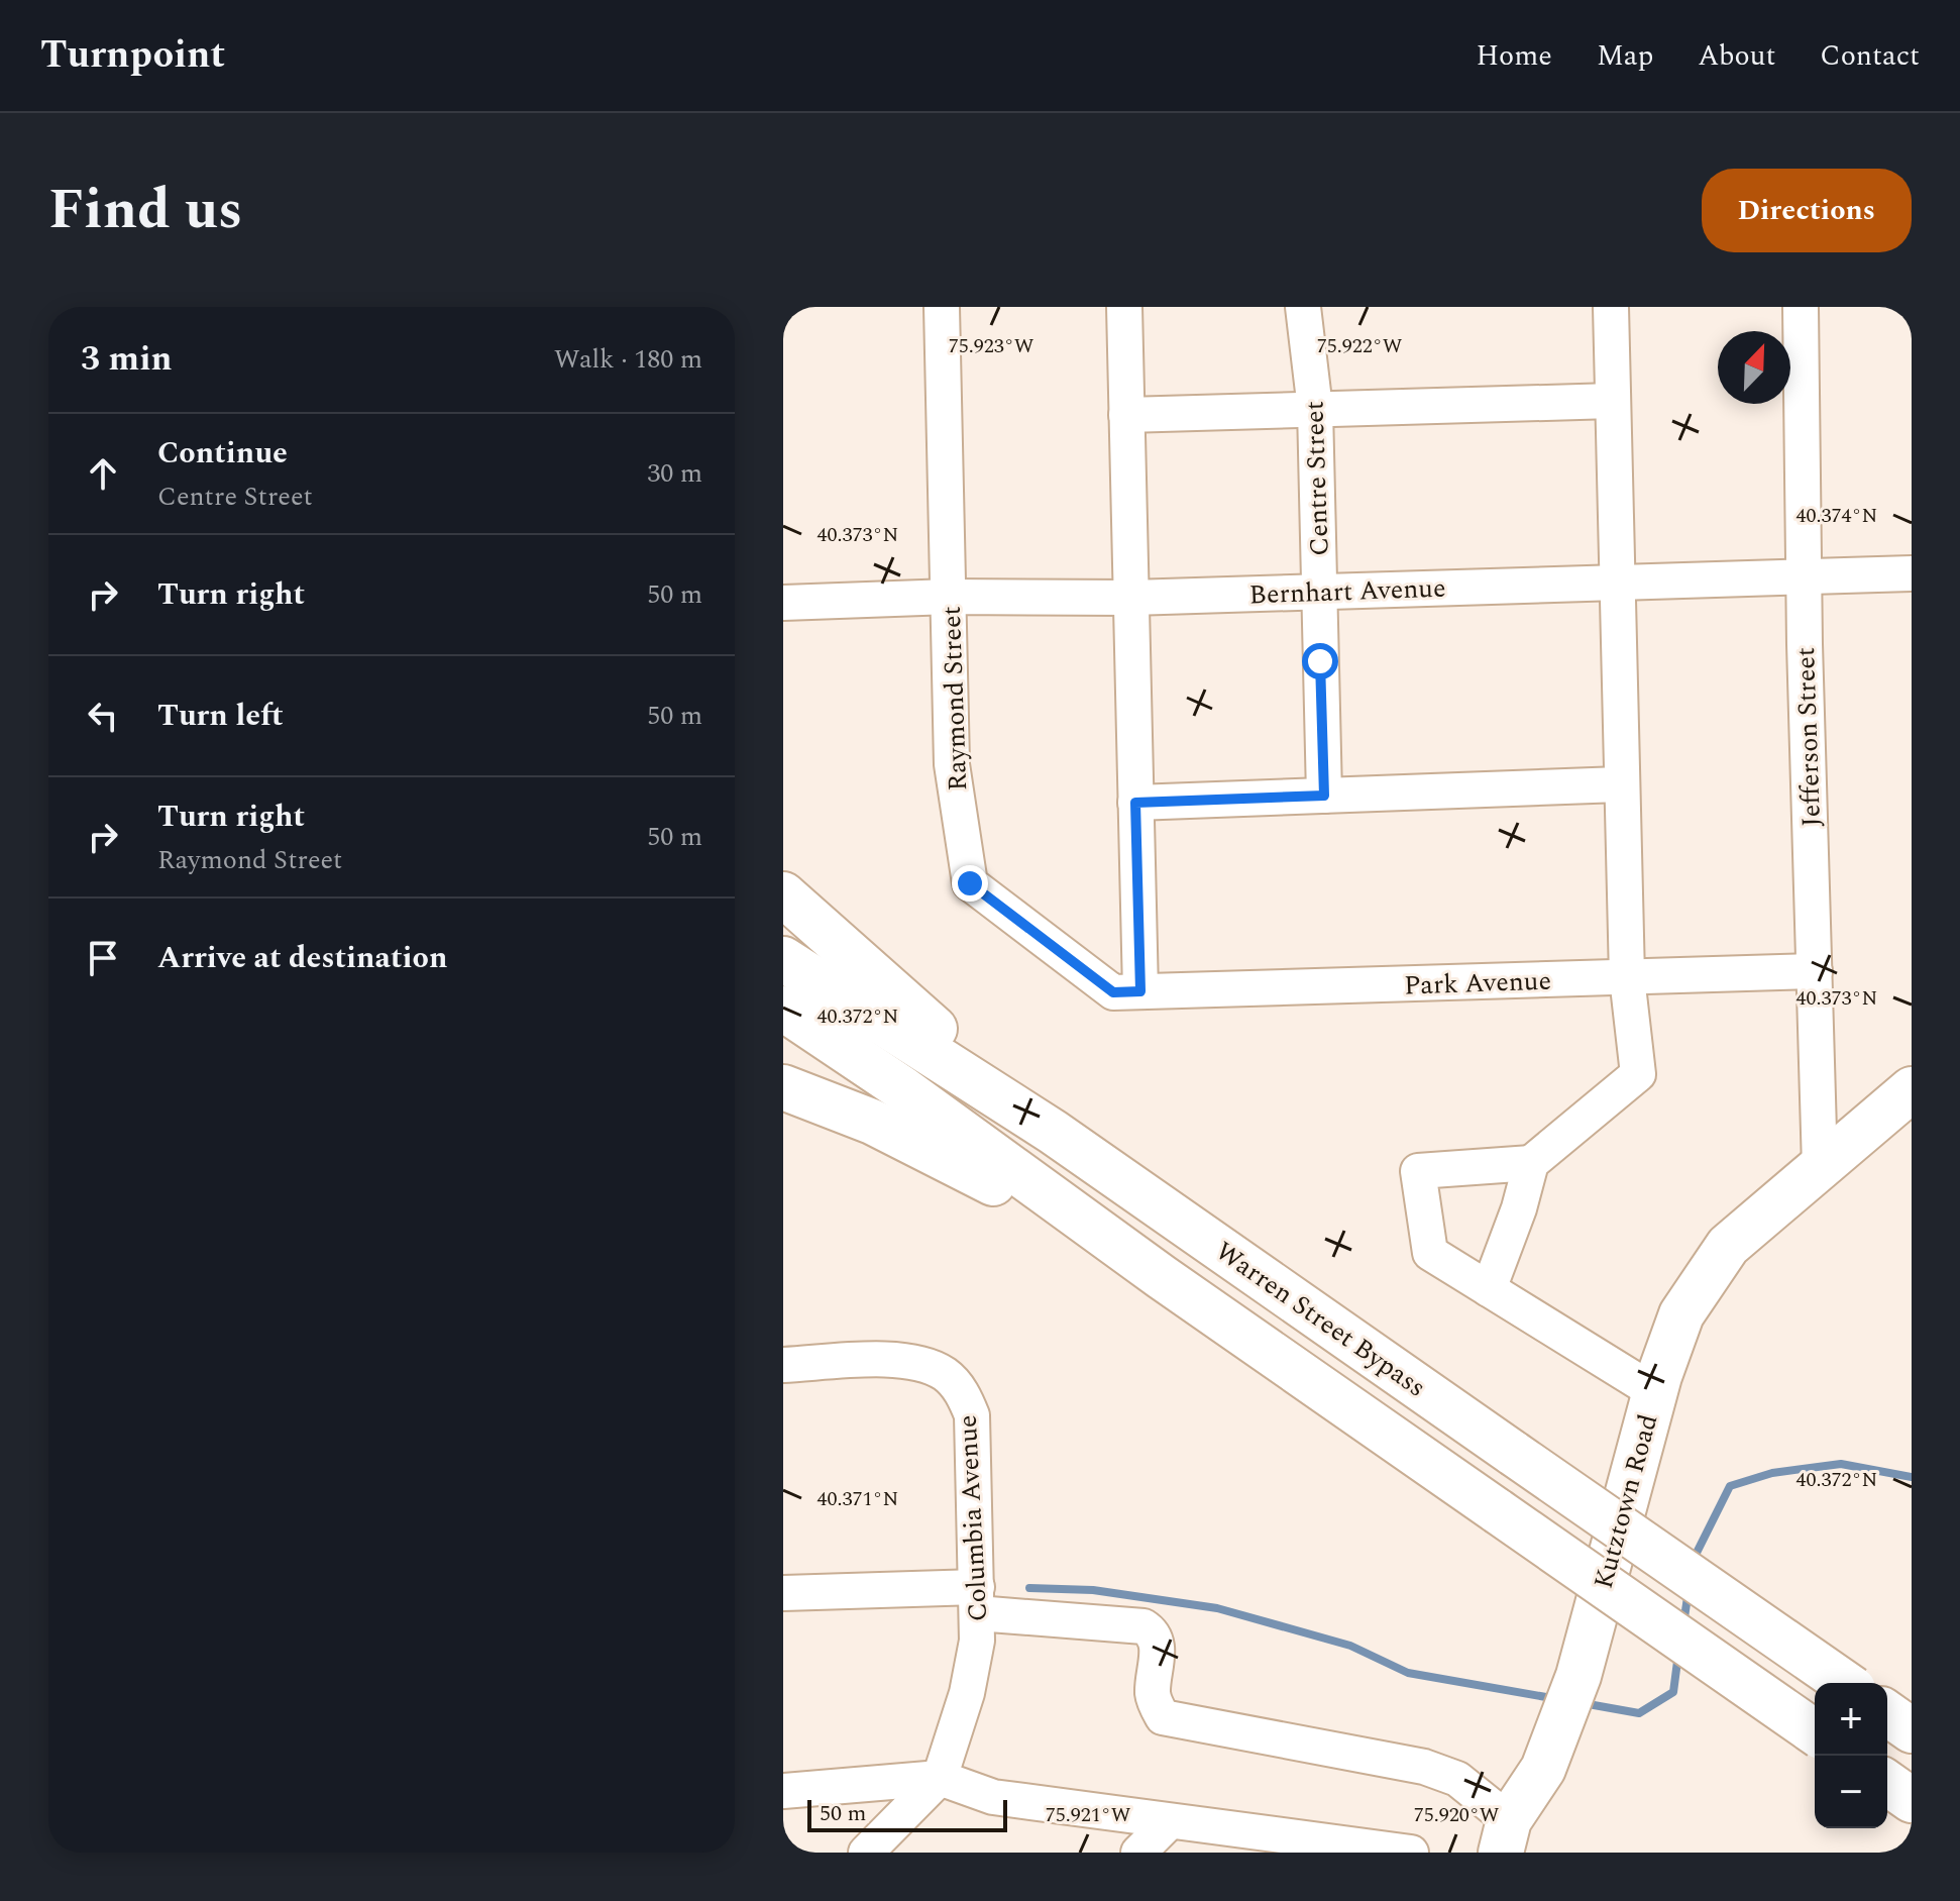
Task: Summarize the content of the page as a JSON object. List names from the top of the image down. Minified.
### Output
{"streets":{"main road":["Warren Street Bypass","Kutztown Road"],"street":["Centre Street","Bernhart Avenue","Raymond Street","Jefferson Street","Park Avenue","Columbia Avenue"]},"crossings":[["Centre Street","Bernhart Avenue"],["Bernhart Avenue","Raymond Street"],["Bernhart Avenue","Jefferson Street"],["Raymond Street","Park Avenue"],["Jefferson Street","Park Avenue"],["Jefferson Street","Kutztown Road"]],"scale_bar":"50 m","north":"top right","page":{"header":"Turnpoint","nav":["Home","Map","About","Contact"],"title":"Find us","buttons":"Directions","heading":["3 min","Walk · 180 m"],"list":[["Continue","Centre Street","30 m"],["Turn right","50 m"],["Turn left","50 m"],["Turn right","Raymond Street","50 m"],"Arrive at destination"],"map_buttons":["+","−"],"scale":"50 m"},"coordinates":["75.923°W","75.922°W","40.374°N","40.373°N","40.372°N","40.371°N","75.921°W","75.920°W"]}
